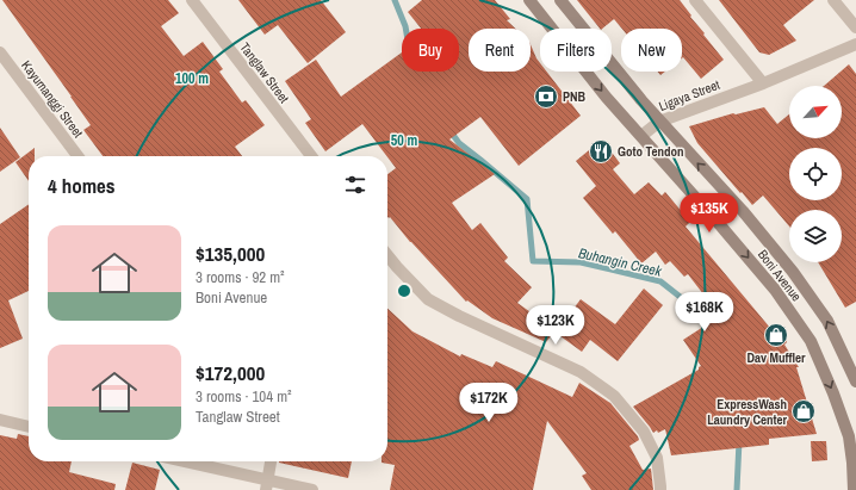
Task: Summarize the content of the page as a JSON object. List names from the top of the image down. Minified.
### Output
{"streets":{"main road":["Boni Avenue"],"street":["Tanglaw Street","Ligaya Street","Kayumanggi Street"]},"crossings":[["Ligaya Street","Boni Avenue"]],"water":["Buhangin Creek"],"places":{"bank":["PNB"],"restaurant":["Goto Tendon"],"shop":["Dav Muffler","ExpressWash Laundry Center"]},"north":"top right","page":{"chip":["Buy","Rent","Filters","New"],"heading":"4 homes","price":["$135K","$168K","$123K","$172K"],"list":[{"name":"$135,000","note":"3 rooms · 92 m² · Boni Avenue"},{"name":"$172,000","note":"3 rooms · 104 m² · Tanglaw Street"}]},"rings":["100 m","50 m"]}
